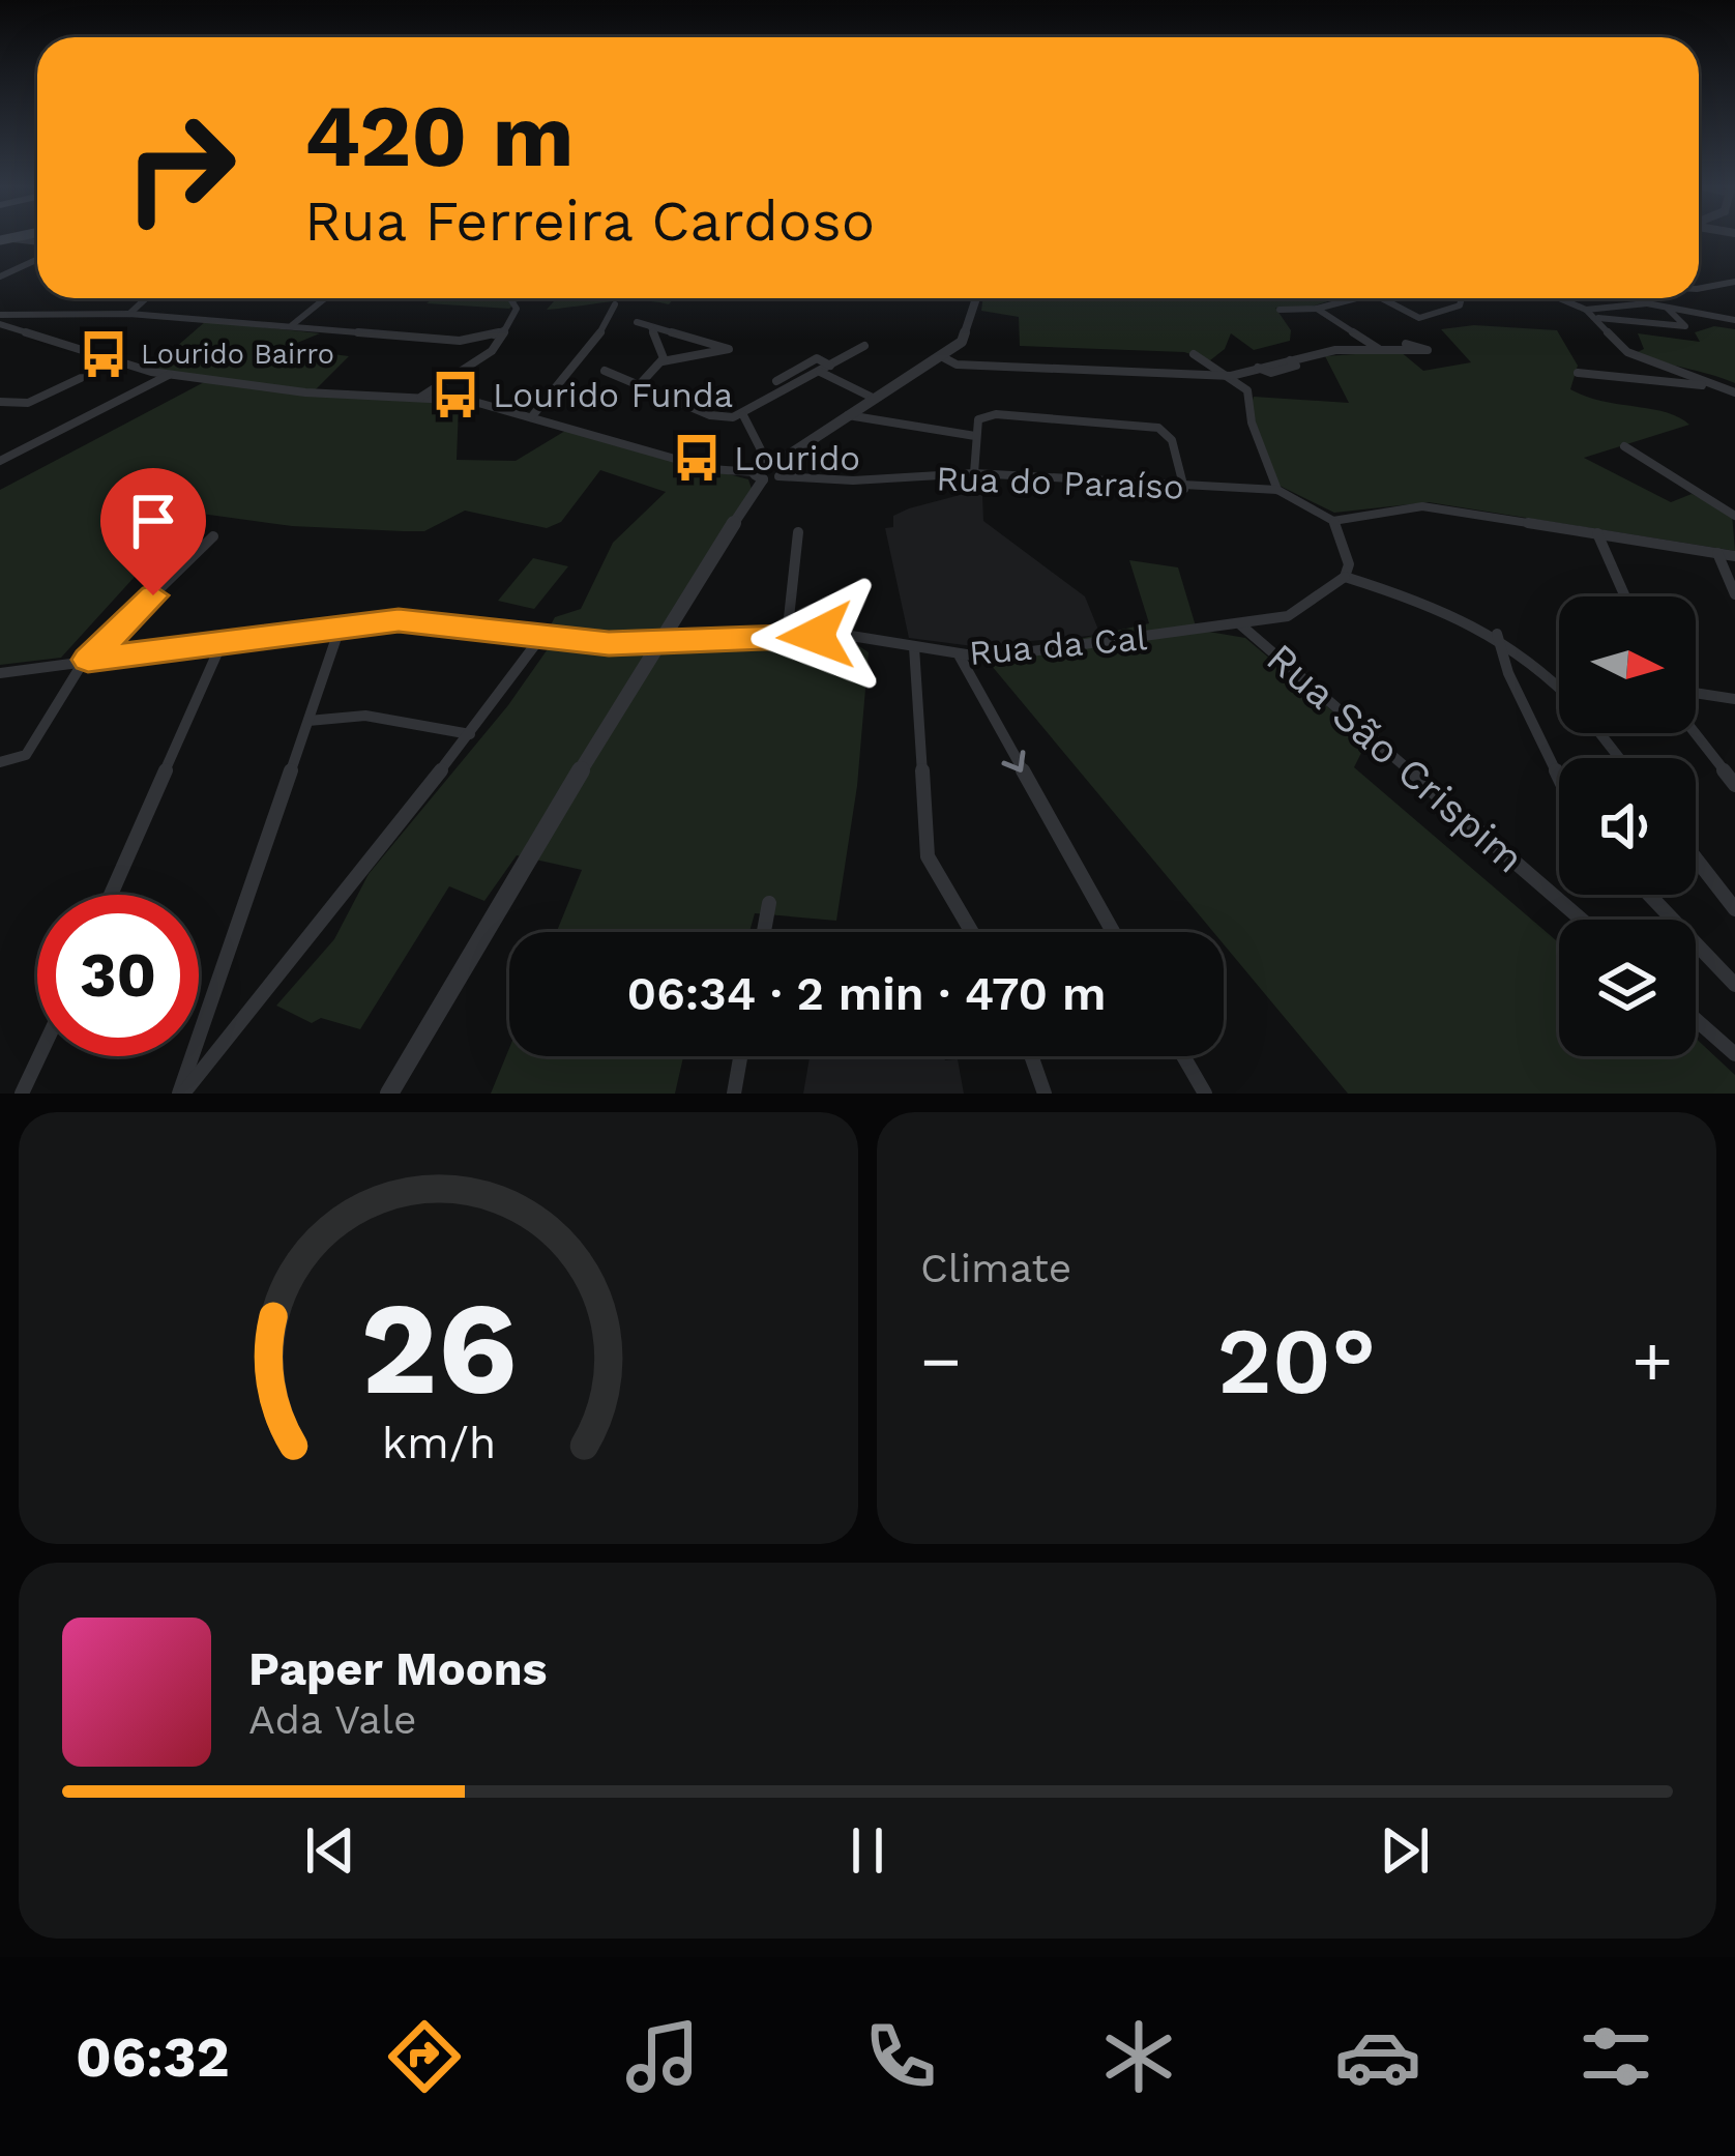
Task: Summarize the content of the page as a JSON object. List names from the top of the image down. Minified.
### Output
{"streets":{"street":["Rua do Paraíso","Rua da Cal","Rua São Crispim"]},"crossings":[["Rua da Cal","Rua São Crispim"]],"places":{"bus stop":["Lourido Bairro","Lourido Funda","Lourido"]},"north":"right","page":{"turn":["420 m","Rua Ferreira Cardoso"],"limit":"30","trip":"06:34 · 2 min · 470 m","tile":"Climate","heat":["−","20°","+"],"song":["Paper Moons","Ada Vale"],"tabs":"06:32","gauge":["26","km/h"]}}
